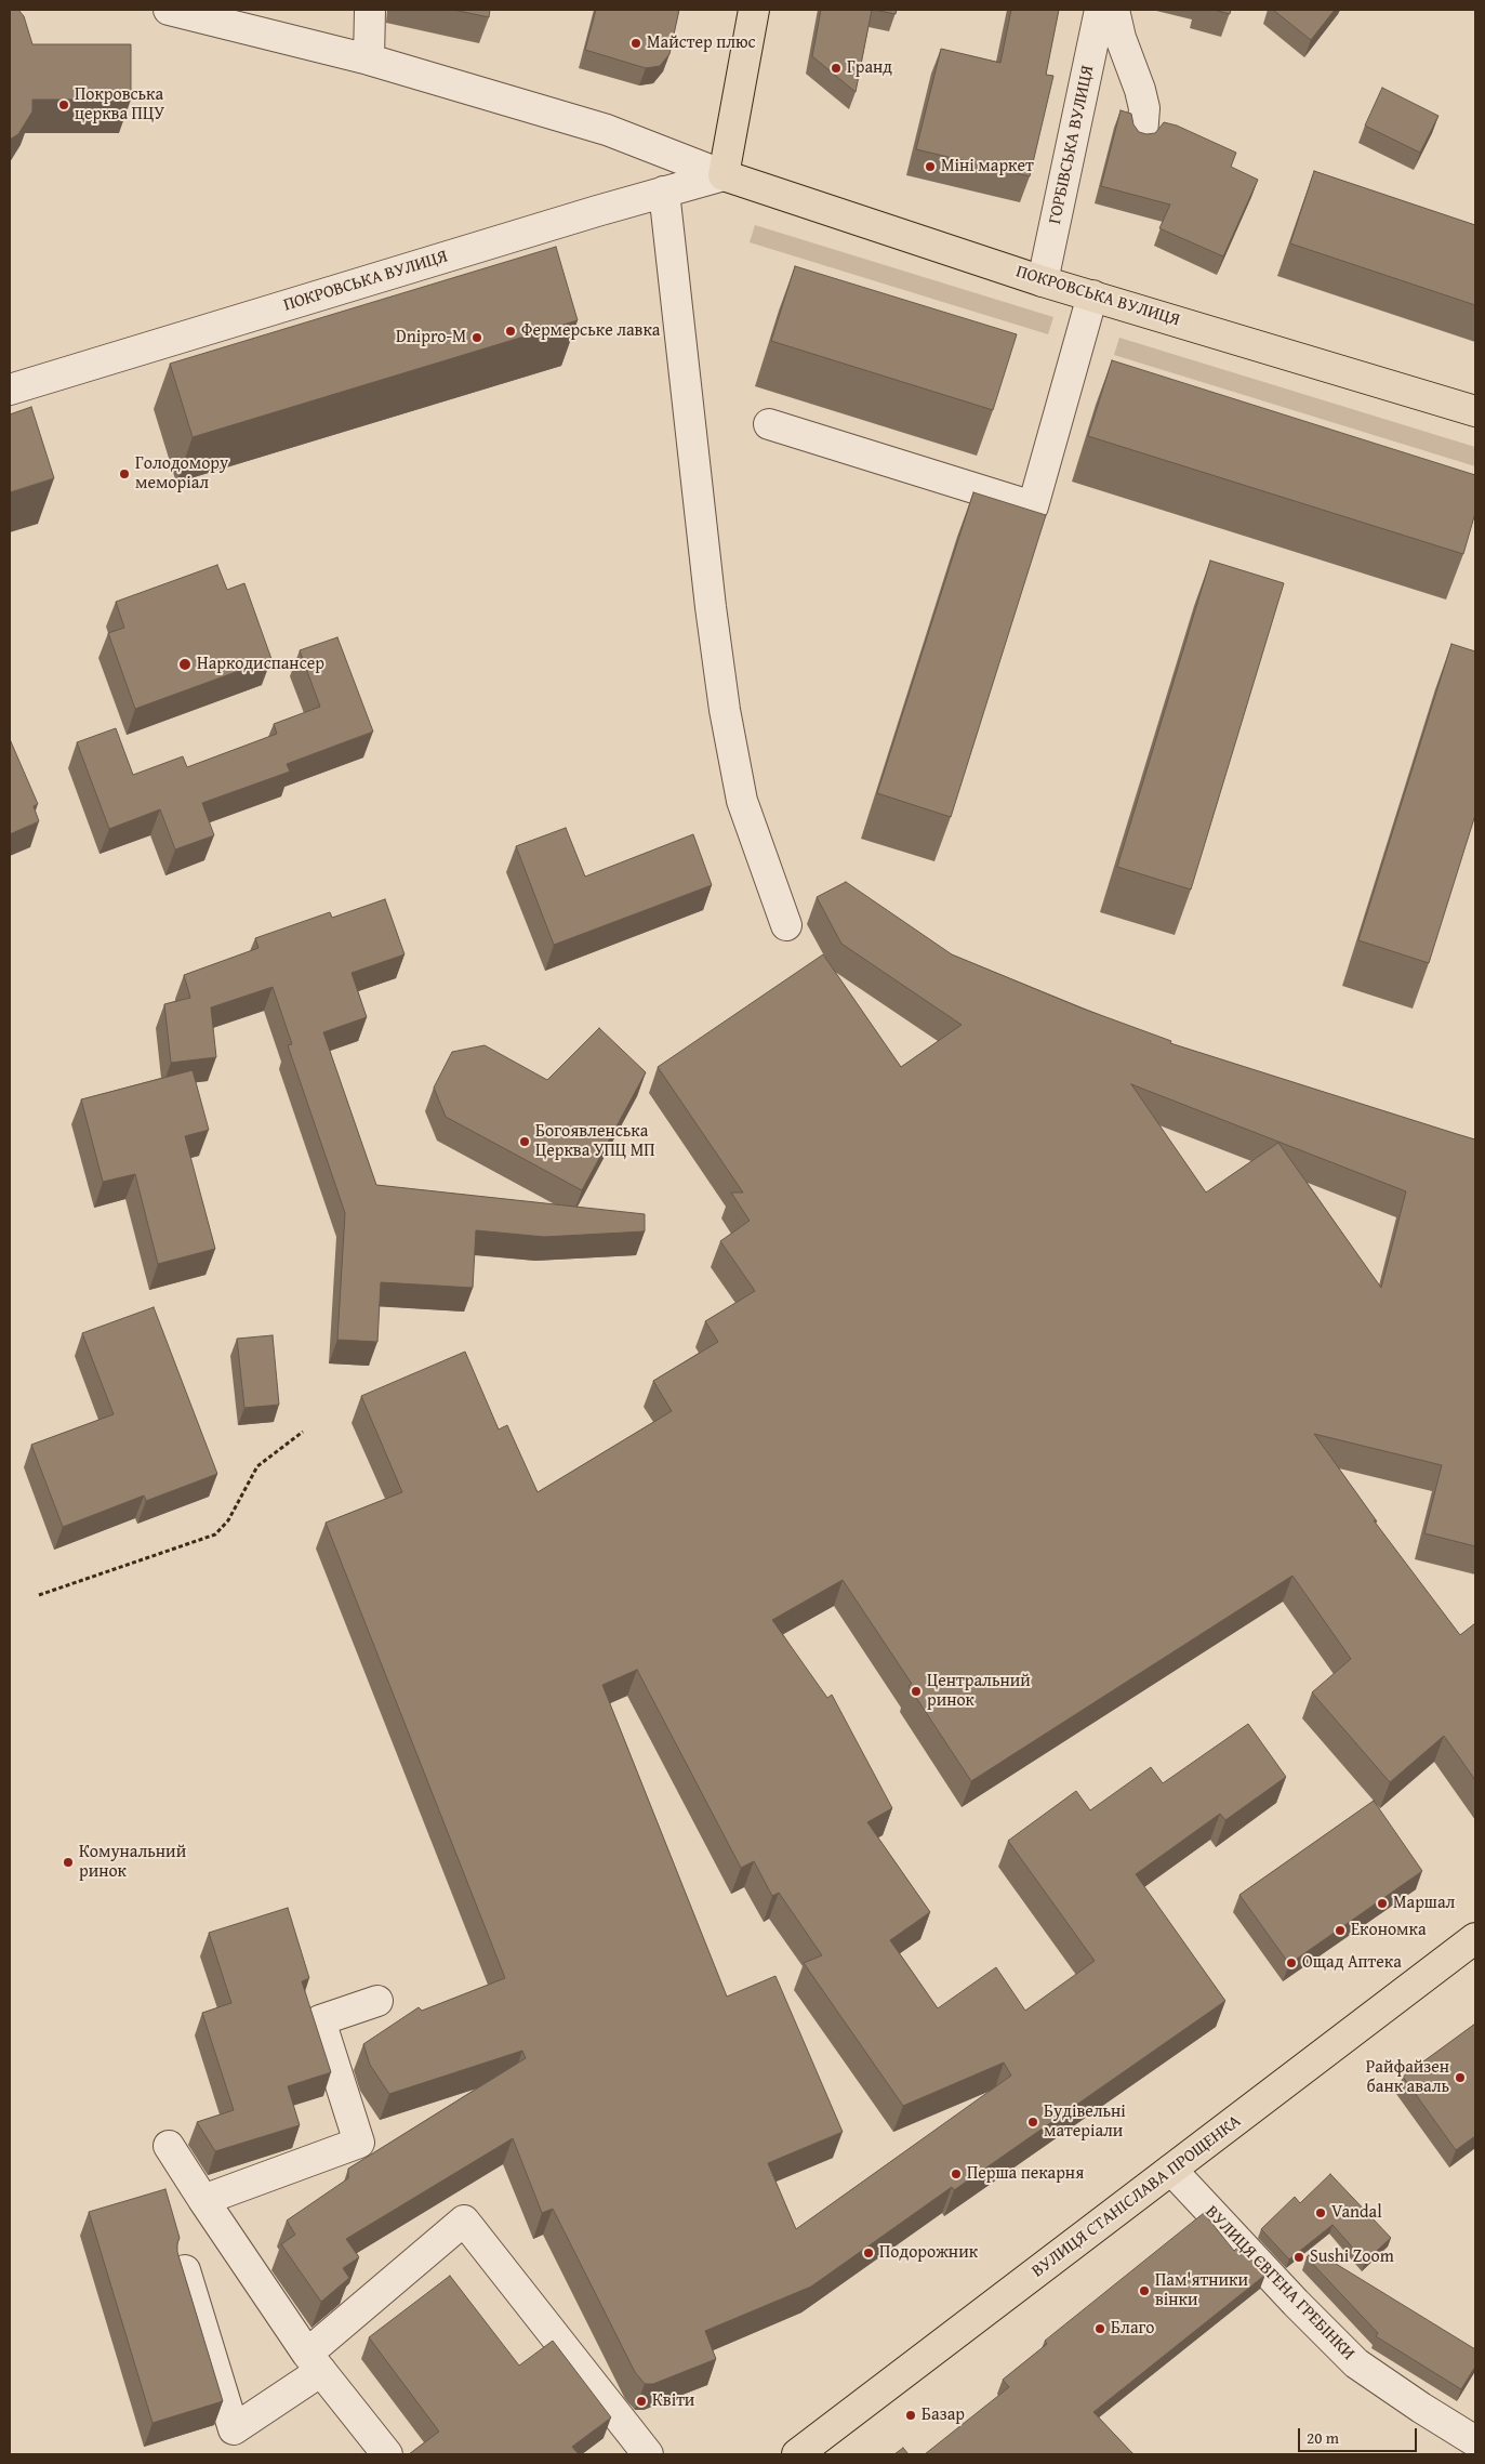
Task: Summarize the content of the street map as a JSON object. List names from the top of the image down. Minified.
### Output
{"streets":{"main road":["ПОКРОВСЬКА ВУЛИЦЯ","ВУЛИЦЯ СТАНІСЛАВА ПРОЩЕНКА"],"street":["ГОРБІВСЬКА ВУЛИЦЯ","ВУЛИЦЯ ЄВГЕНА ГРЕБІНКИ"]},"crossings":[["ГОРБІВСЬКА ВУЛИЦЯ","ПОКРОВСЬКА ВУЛИЦЯ"],["ВУЛИЦЯ СТАНІСЛАВА ПРОЩЕНКА","ВУЛИЦЯ ЄВГЕНА ГРЕБІНКИ"]],"places":["Майстер плюс","Гранд","Покровська церква ПЦУ","Міні маркет","Фермерське лавка","Dnipro-M","Голодомору меморіал","Наркодиспансер","Богоявленська Церква УПЦ МП","Центральний ринок","Комунальний ринок","Маршал","Економка","Ощад Аптека","Райфайзен банк аваль","Будівельні матеріали","Перша пекарня","Vandal","Подорожник","Sushi Zoom","Пам'ятники вінки","Благо","Квіти","Базар"],"scale_bar":"20 m"}
